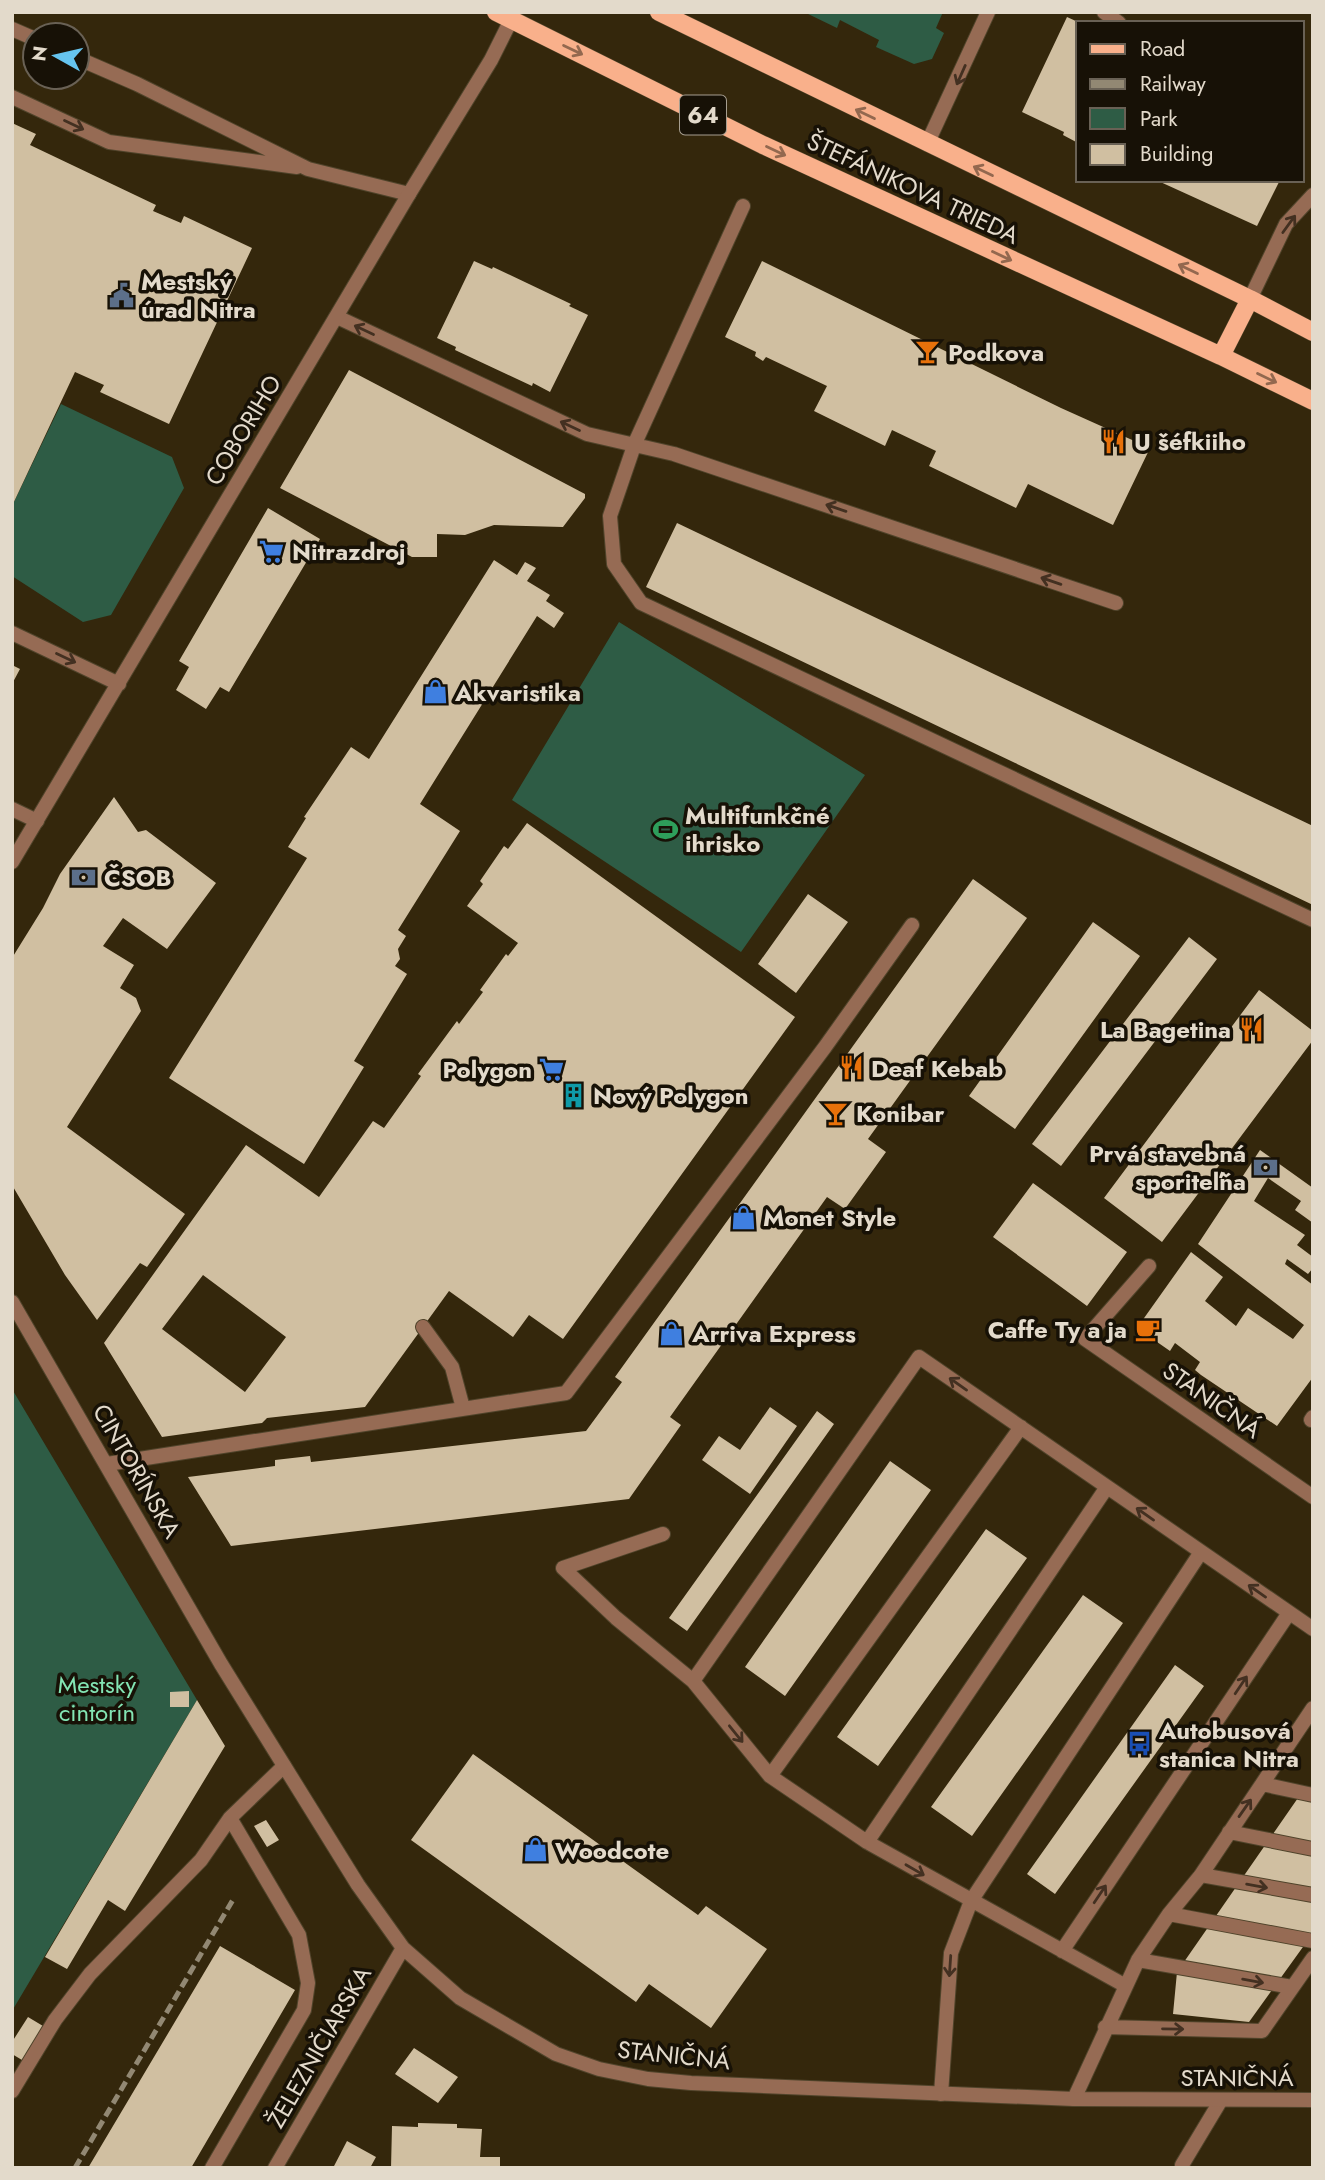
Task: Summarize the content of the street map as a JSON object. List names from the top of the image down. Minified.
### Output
{"streets":{"main road":["64","ŠTEFÁNIKOVA TRIEDA"],"street":["COBORIHO","STANIČNÁ","CINTORÍNSKA","ŽELEZNIČIARSKA"]},"crossings":[["ŠTEFÁNIKOVA TRIEDA","COBORIHO"],["STANIČNÁ","CINTORÍNSKA"],["STANIČNÁ","ŽELEZNIČIARSKA"]],"parks":["Mestský cintorín"],"places":{"public building":["Mestský úrad Nitra"],"bar":["Podkova","Konibar"],"restaurant":["U šéfkiiho","La Bagetina","Deaf Kebab"],"supermarket":["Nitrazdroj","Polygon"],"shop":["Akvaristika","Monet Style","Arriva Express","Woodcote"],"sports":["Multifunkčné ihrisko"],"bank":["ČSOB","Prvá stavebná sporiteľňa"],"building":["Nový Polygon"],"cafe":["Caffe Ty a ja"],"bus stop":["Autobusová stanica Nitra"]},"legend":["Road","Railway","Park","Building"],"north":"left"}
